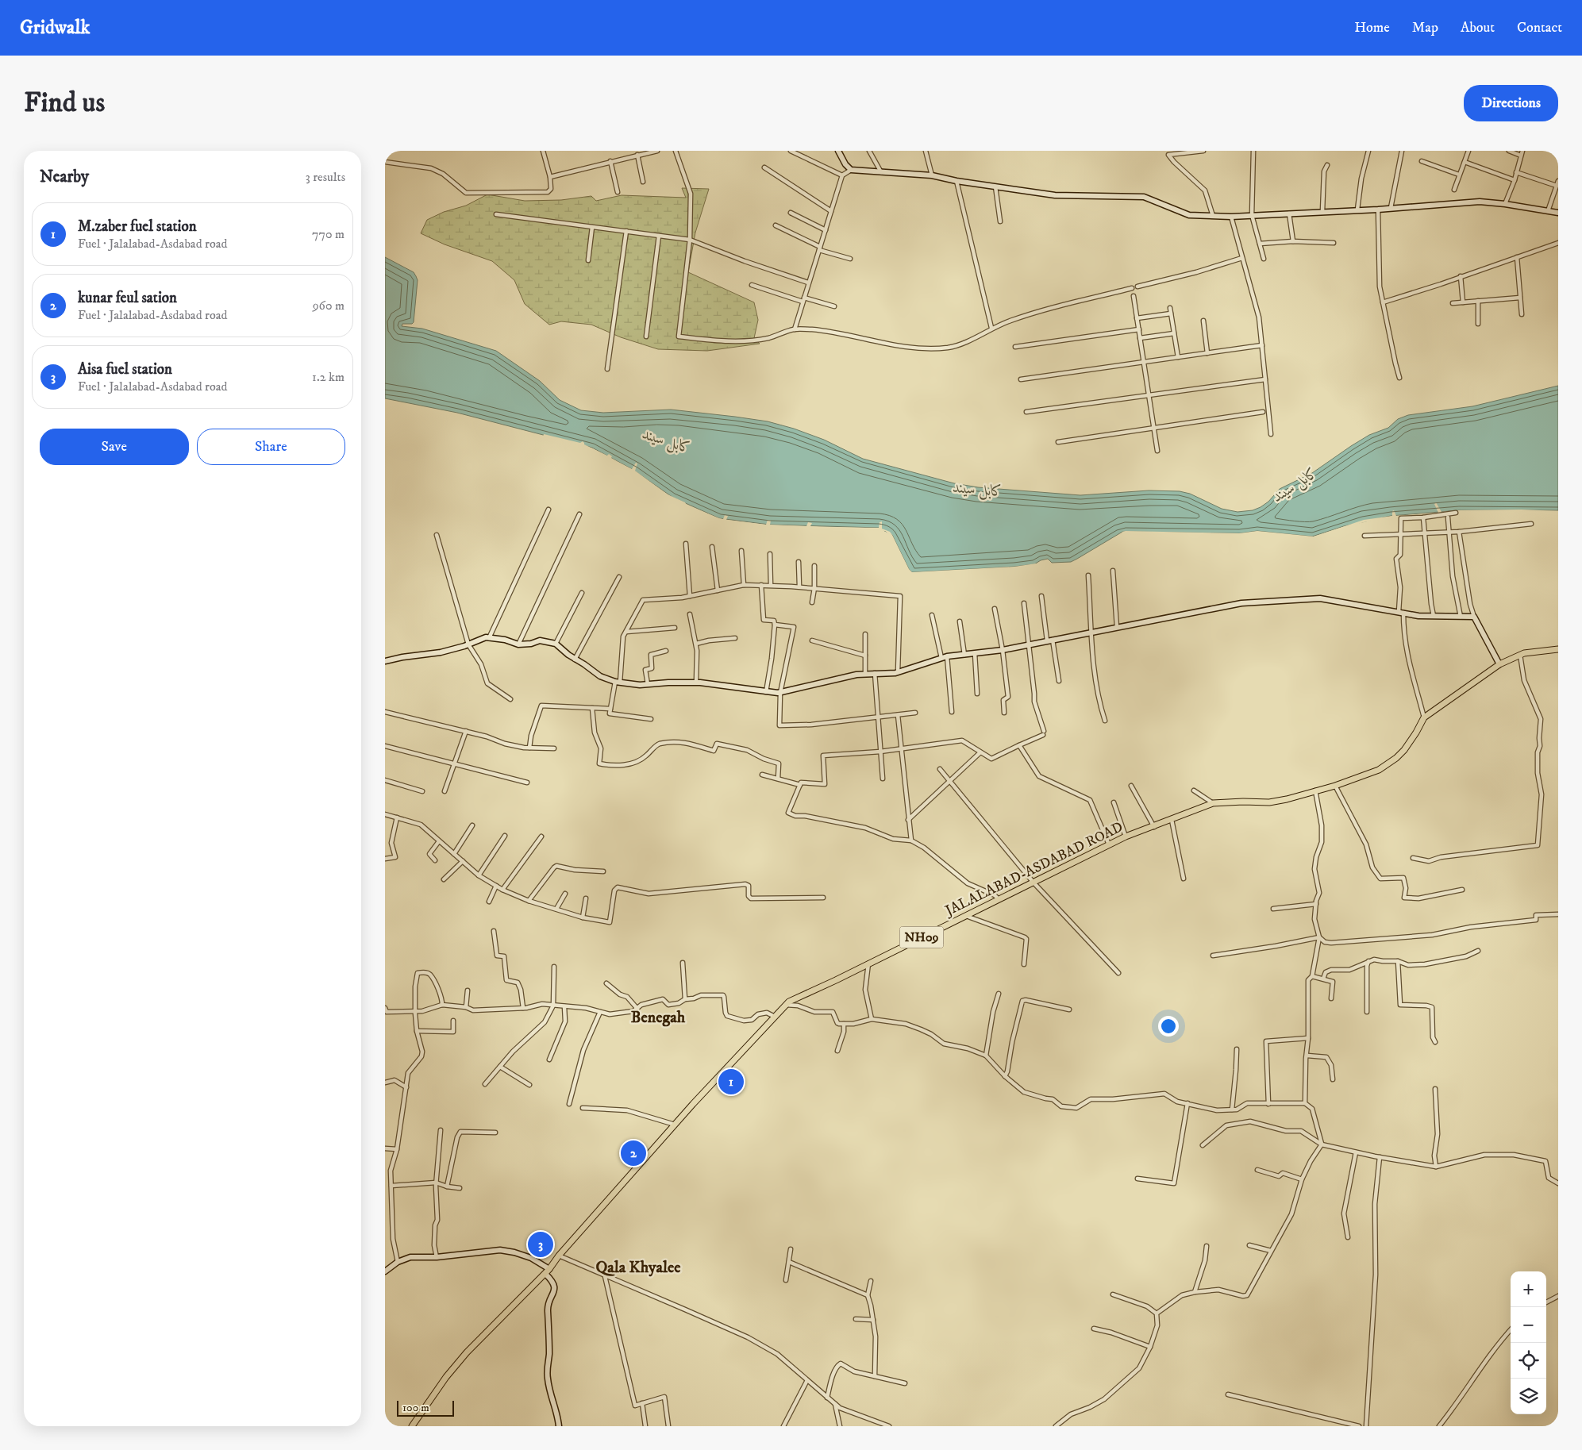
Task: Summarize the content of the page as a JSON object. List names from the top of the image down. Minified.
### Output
{"streets":{"main road":["JALALABAD-ASDABAD ROAD","NH09"]},"districts":["Benegah","Qala Khyalee"],"water":["کابل سيند"],"scale_bar":"100 m","page":{"header":"Gridwalk","nav":["Home","Map","About","Contact"],"buttons":["Directions",["Save","Share"]],"title":"Find us","heading":["Nearby","3 results"],"list":[{"mark":"1","name":"M.zaber fuel station","note":"Fuel · Jalalabad-Asdabad road","value":"770 m"},{"mark":"2","name":"kunar feul sation","note":"Fuel · Jalalabad-Asdabad road","value":"960 m"},{"mark":"3","name":"Aisa fuel station","note":"Fuel · Jalalabad-Asdabad road","value":"1.2 km"}],"pins":["1","2","3"],"map_buttons":["+","−"],"scale":"100 m"}}
